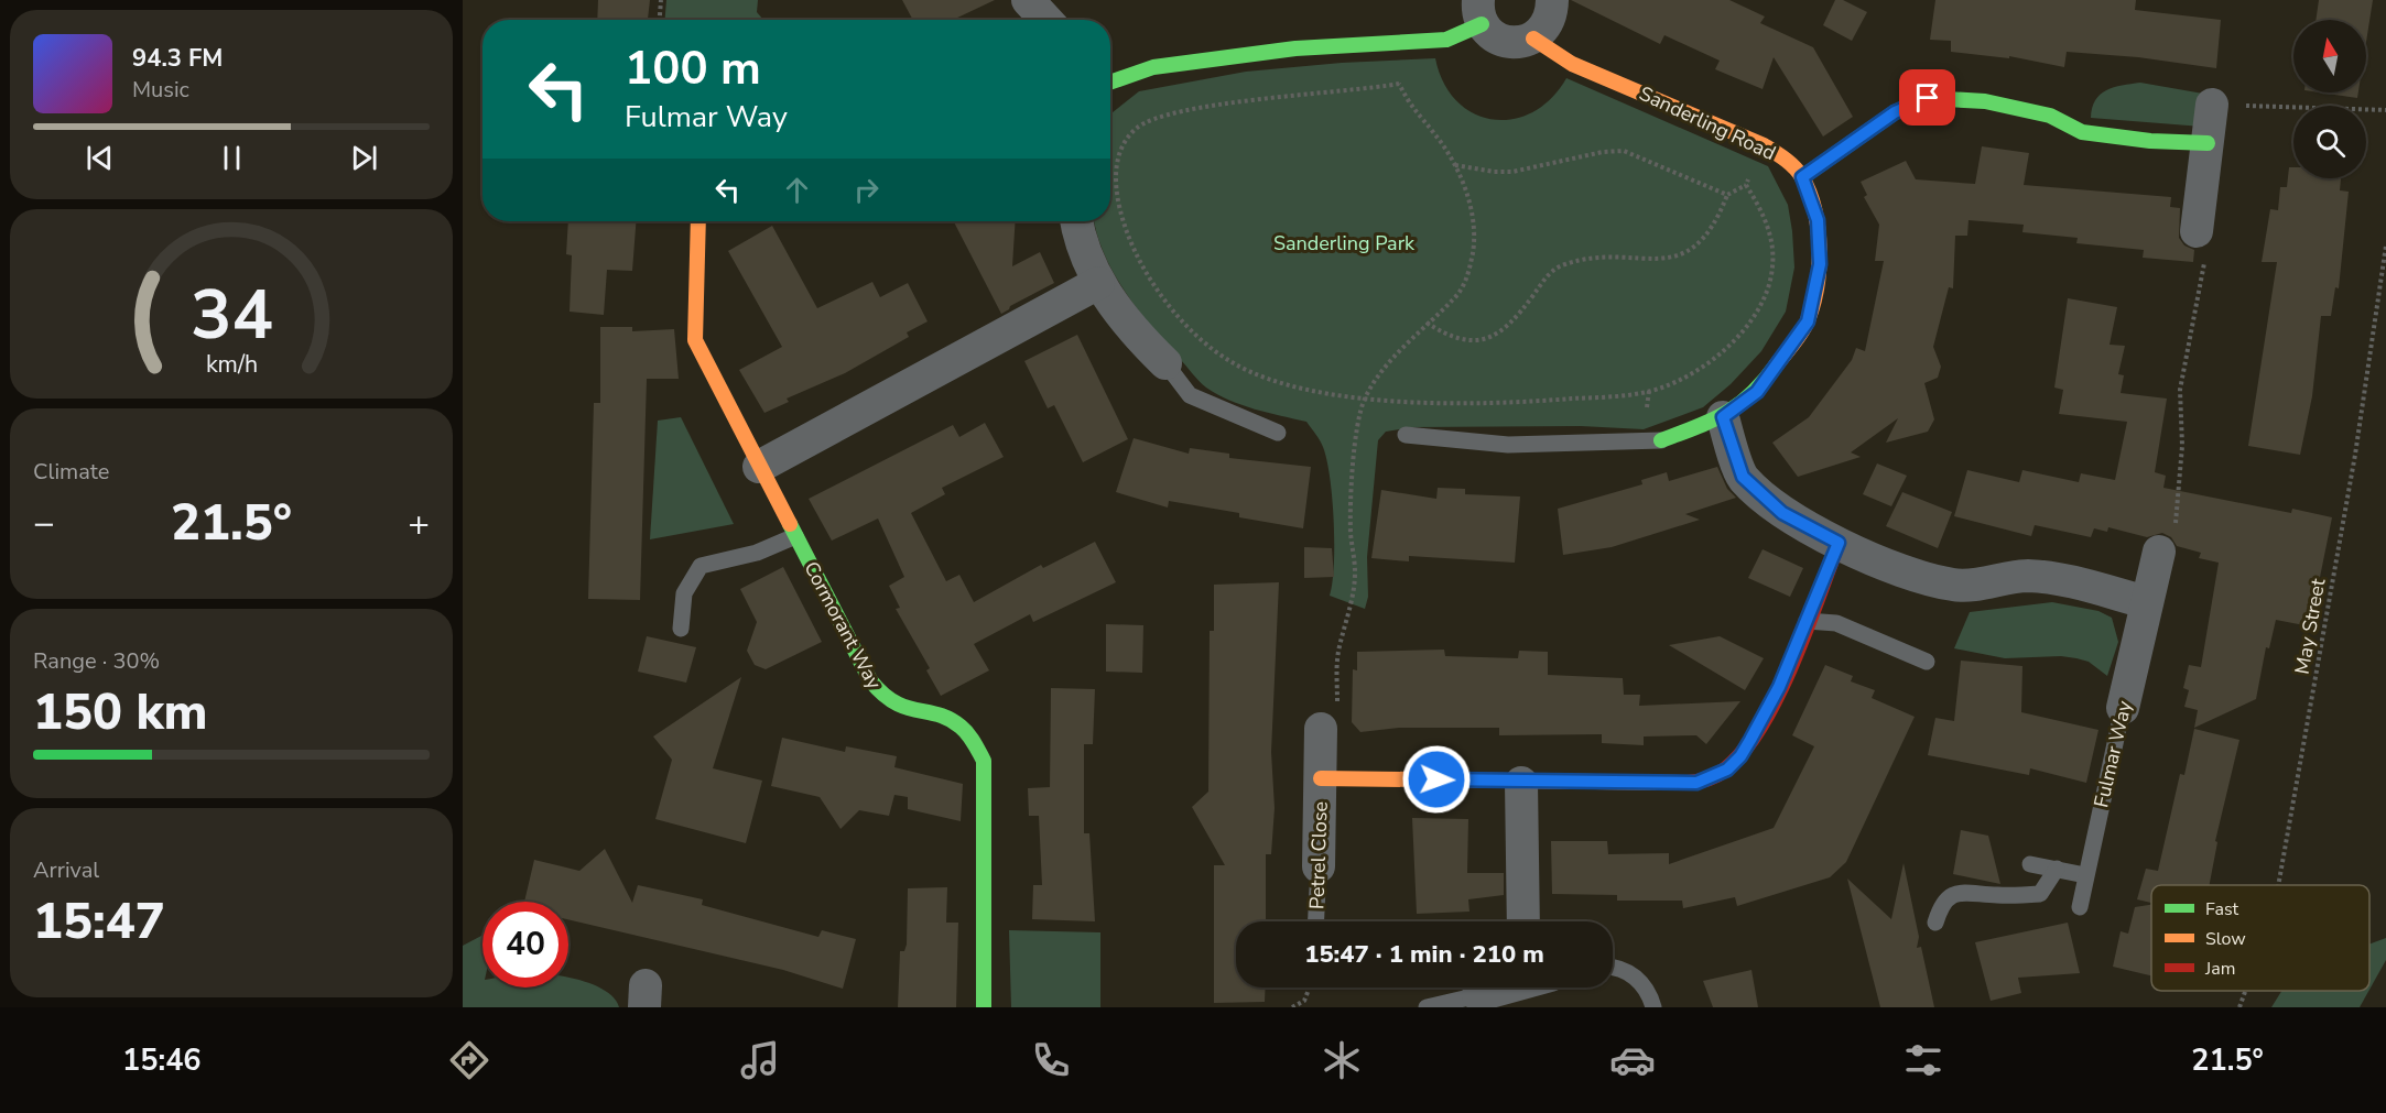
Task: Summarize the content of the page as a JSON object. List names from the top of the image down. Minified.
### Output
{"streets":{"street":["Sanderling Road","Cormorant Way","Fulmar Way","Petrel Close"],"path":["May Street"]},"parks":["Sanderling Park"],"legend":["Fast","Slow","Jam"],"north":"top","page":{"turn":["100 m","Fulmar Way"],"song":["94.3 FM","Music"],"tile":["Climate",["Range · 30%","150 km"],["Arrival","15:47"]],"heat":["−","21.5°","+"],"limit":"40","trip":"15:47 · 1 min · 210 m","tabs":["15:46","21.5°"],"gauge":["34","km/h"]}}
